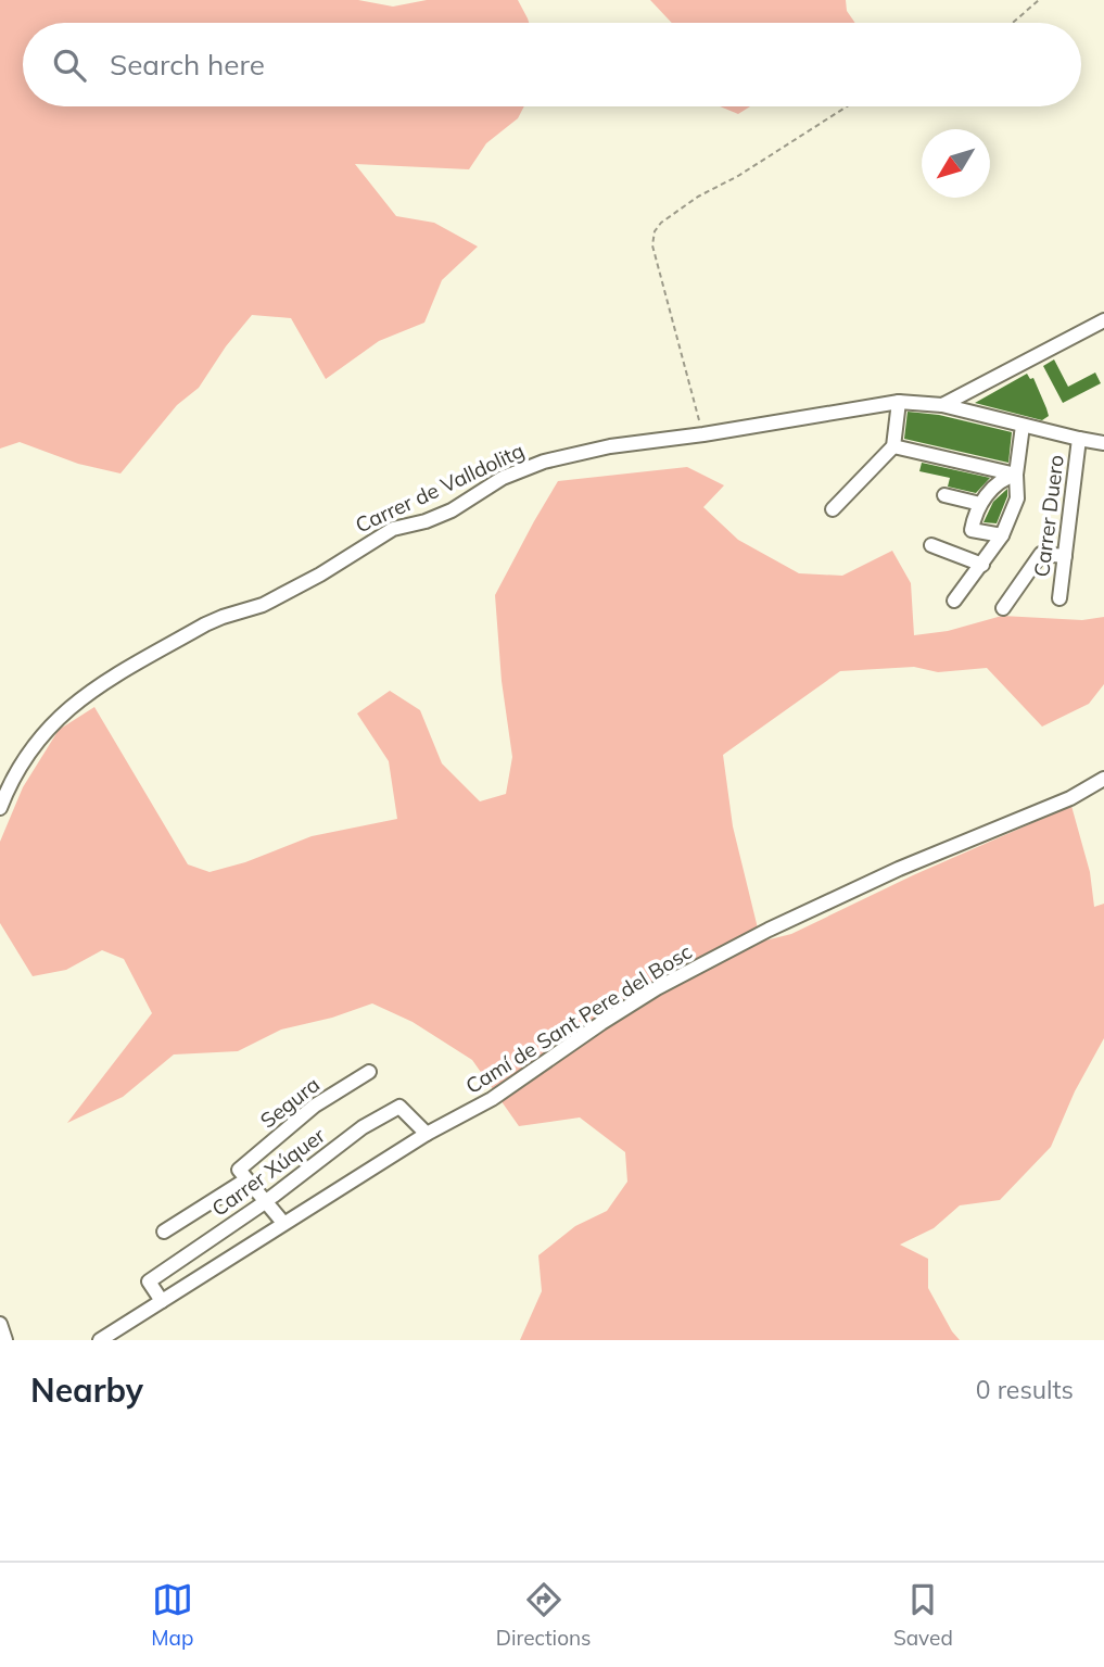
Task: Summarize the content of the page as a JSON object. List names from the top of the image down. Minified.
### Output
{"streets":{"street":["Carrer de Valldolitg","Carrer Duero","Camí de Sant Pere del Bosc","Segura","Carrer Xúquer"]},"crossings":[["Carrer de Valldolitg","Carrer Duero"],["Camí de Sant Pere del Bosc","Carrer Xúquer"]],"north":"bottom left","page":{"search":"Search here","heading":["Nearby","0 results"],"nav":["Map","Directions","Saved"]}}
